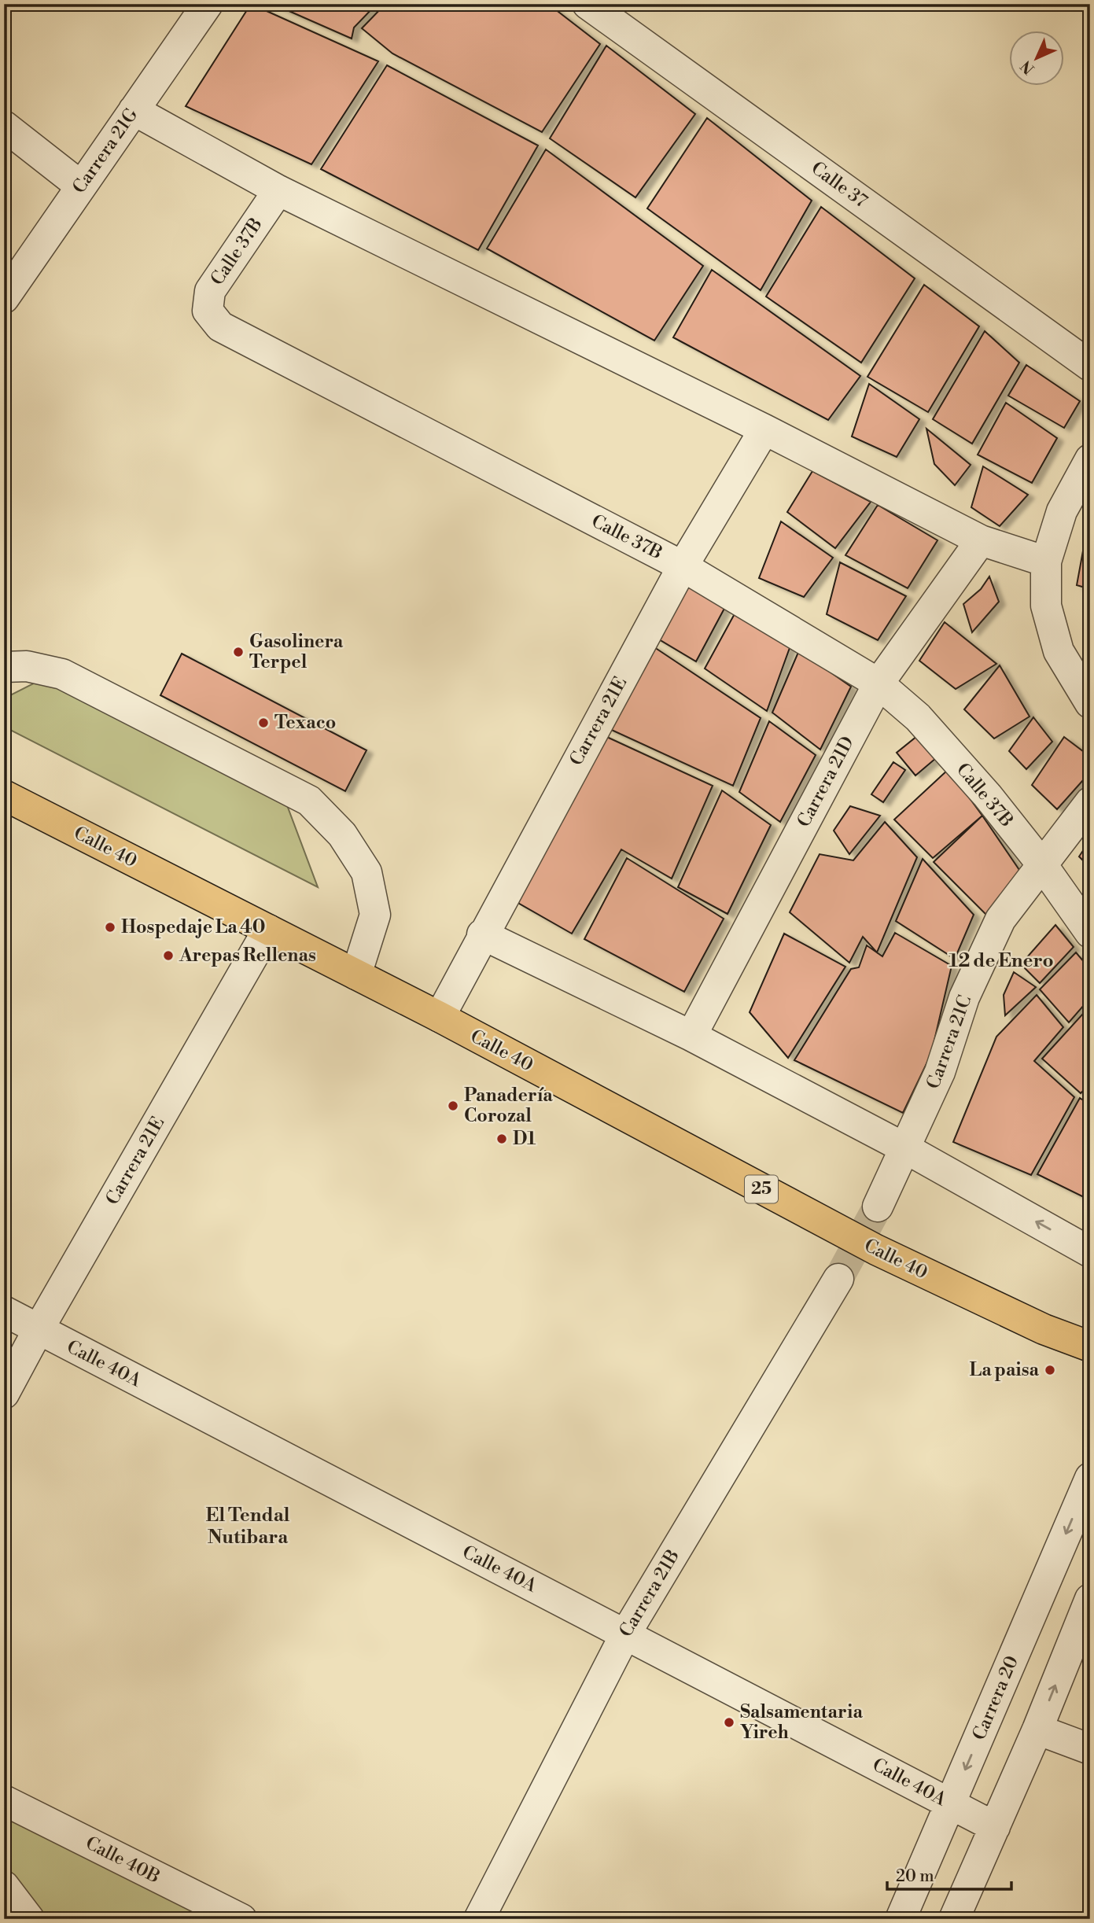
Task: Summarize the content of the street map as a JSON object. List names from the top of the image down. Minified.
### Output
{"streets":{"highway":["Calle 40","25"],"street":["Carrera 21G","Calle 37","Calle 37B","Carrera 21E","Carrera 21D","Carrera 21C","Calle 40A","Carrera 21B","Carrera 20","Calle 40B"]},"crossings":[["Calle 37B","Carrera 21E"],["Calle 37B","Carrera 21D"],["Calle 37B","Carrera 21C"],["Carrera 21E","Calle 40"],["Carrera 21E","Calle 40A"],["Calle 40A","Carrera 21B"],["Calle 40A","Carrera 20"]],"districts":["12 de Enero","El Tendal Nutibara"],"places":["Gasolinera Terpel","Texaco","Hospedaje La 40","Arepas Rellenas","Panadería Corozal","D1","La paisa","Salsamentaria Yireh"],"scale_bar":"20 m","north":"bottom left"}
